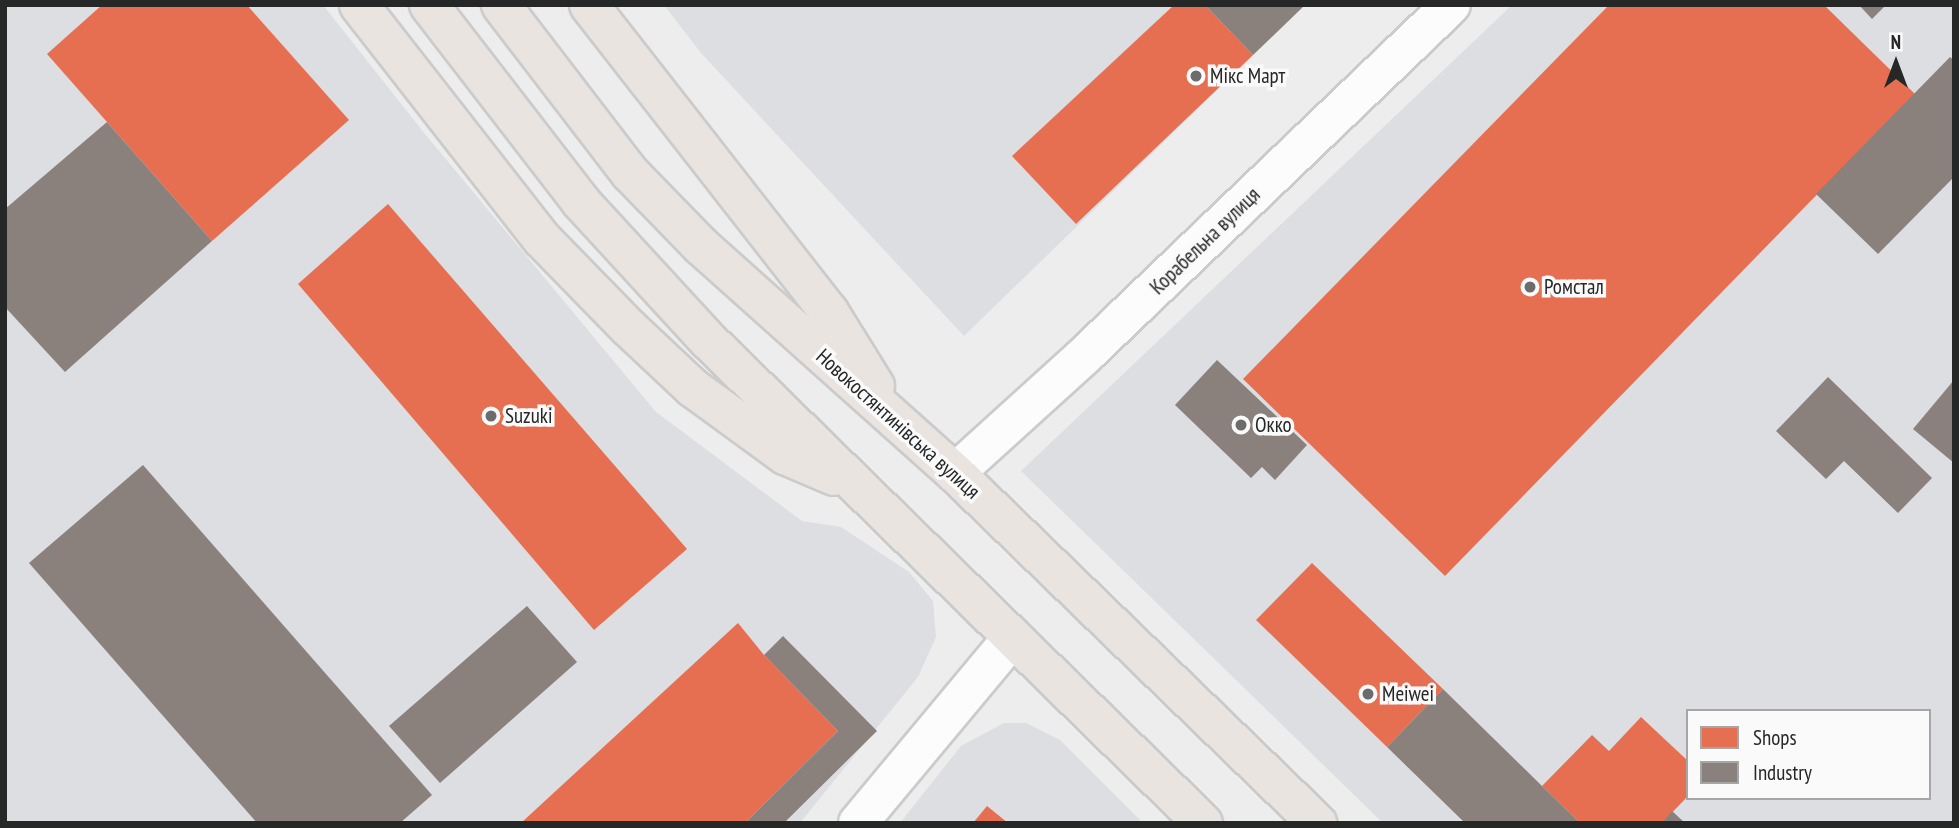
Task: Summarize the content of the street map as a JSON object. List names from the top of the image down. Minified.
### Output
{"streets":{"main road":["Новокостянтинівська вулиця"],"street":["Корабельна вулиця"]},"crossings":[["Корабельна вулиця","Новокостянтинівська вулиця"]],"places":["Мікс Март","Ромстал","Suzuki","Окко","Meiwei"],"legend":["Shops","Industry"],"north":"top"}
